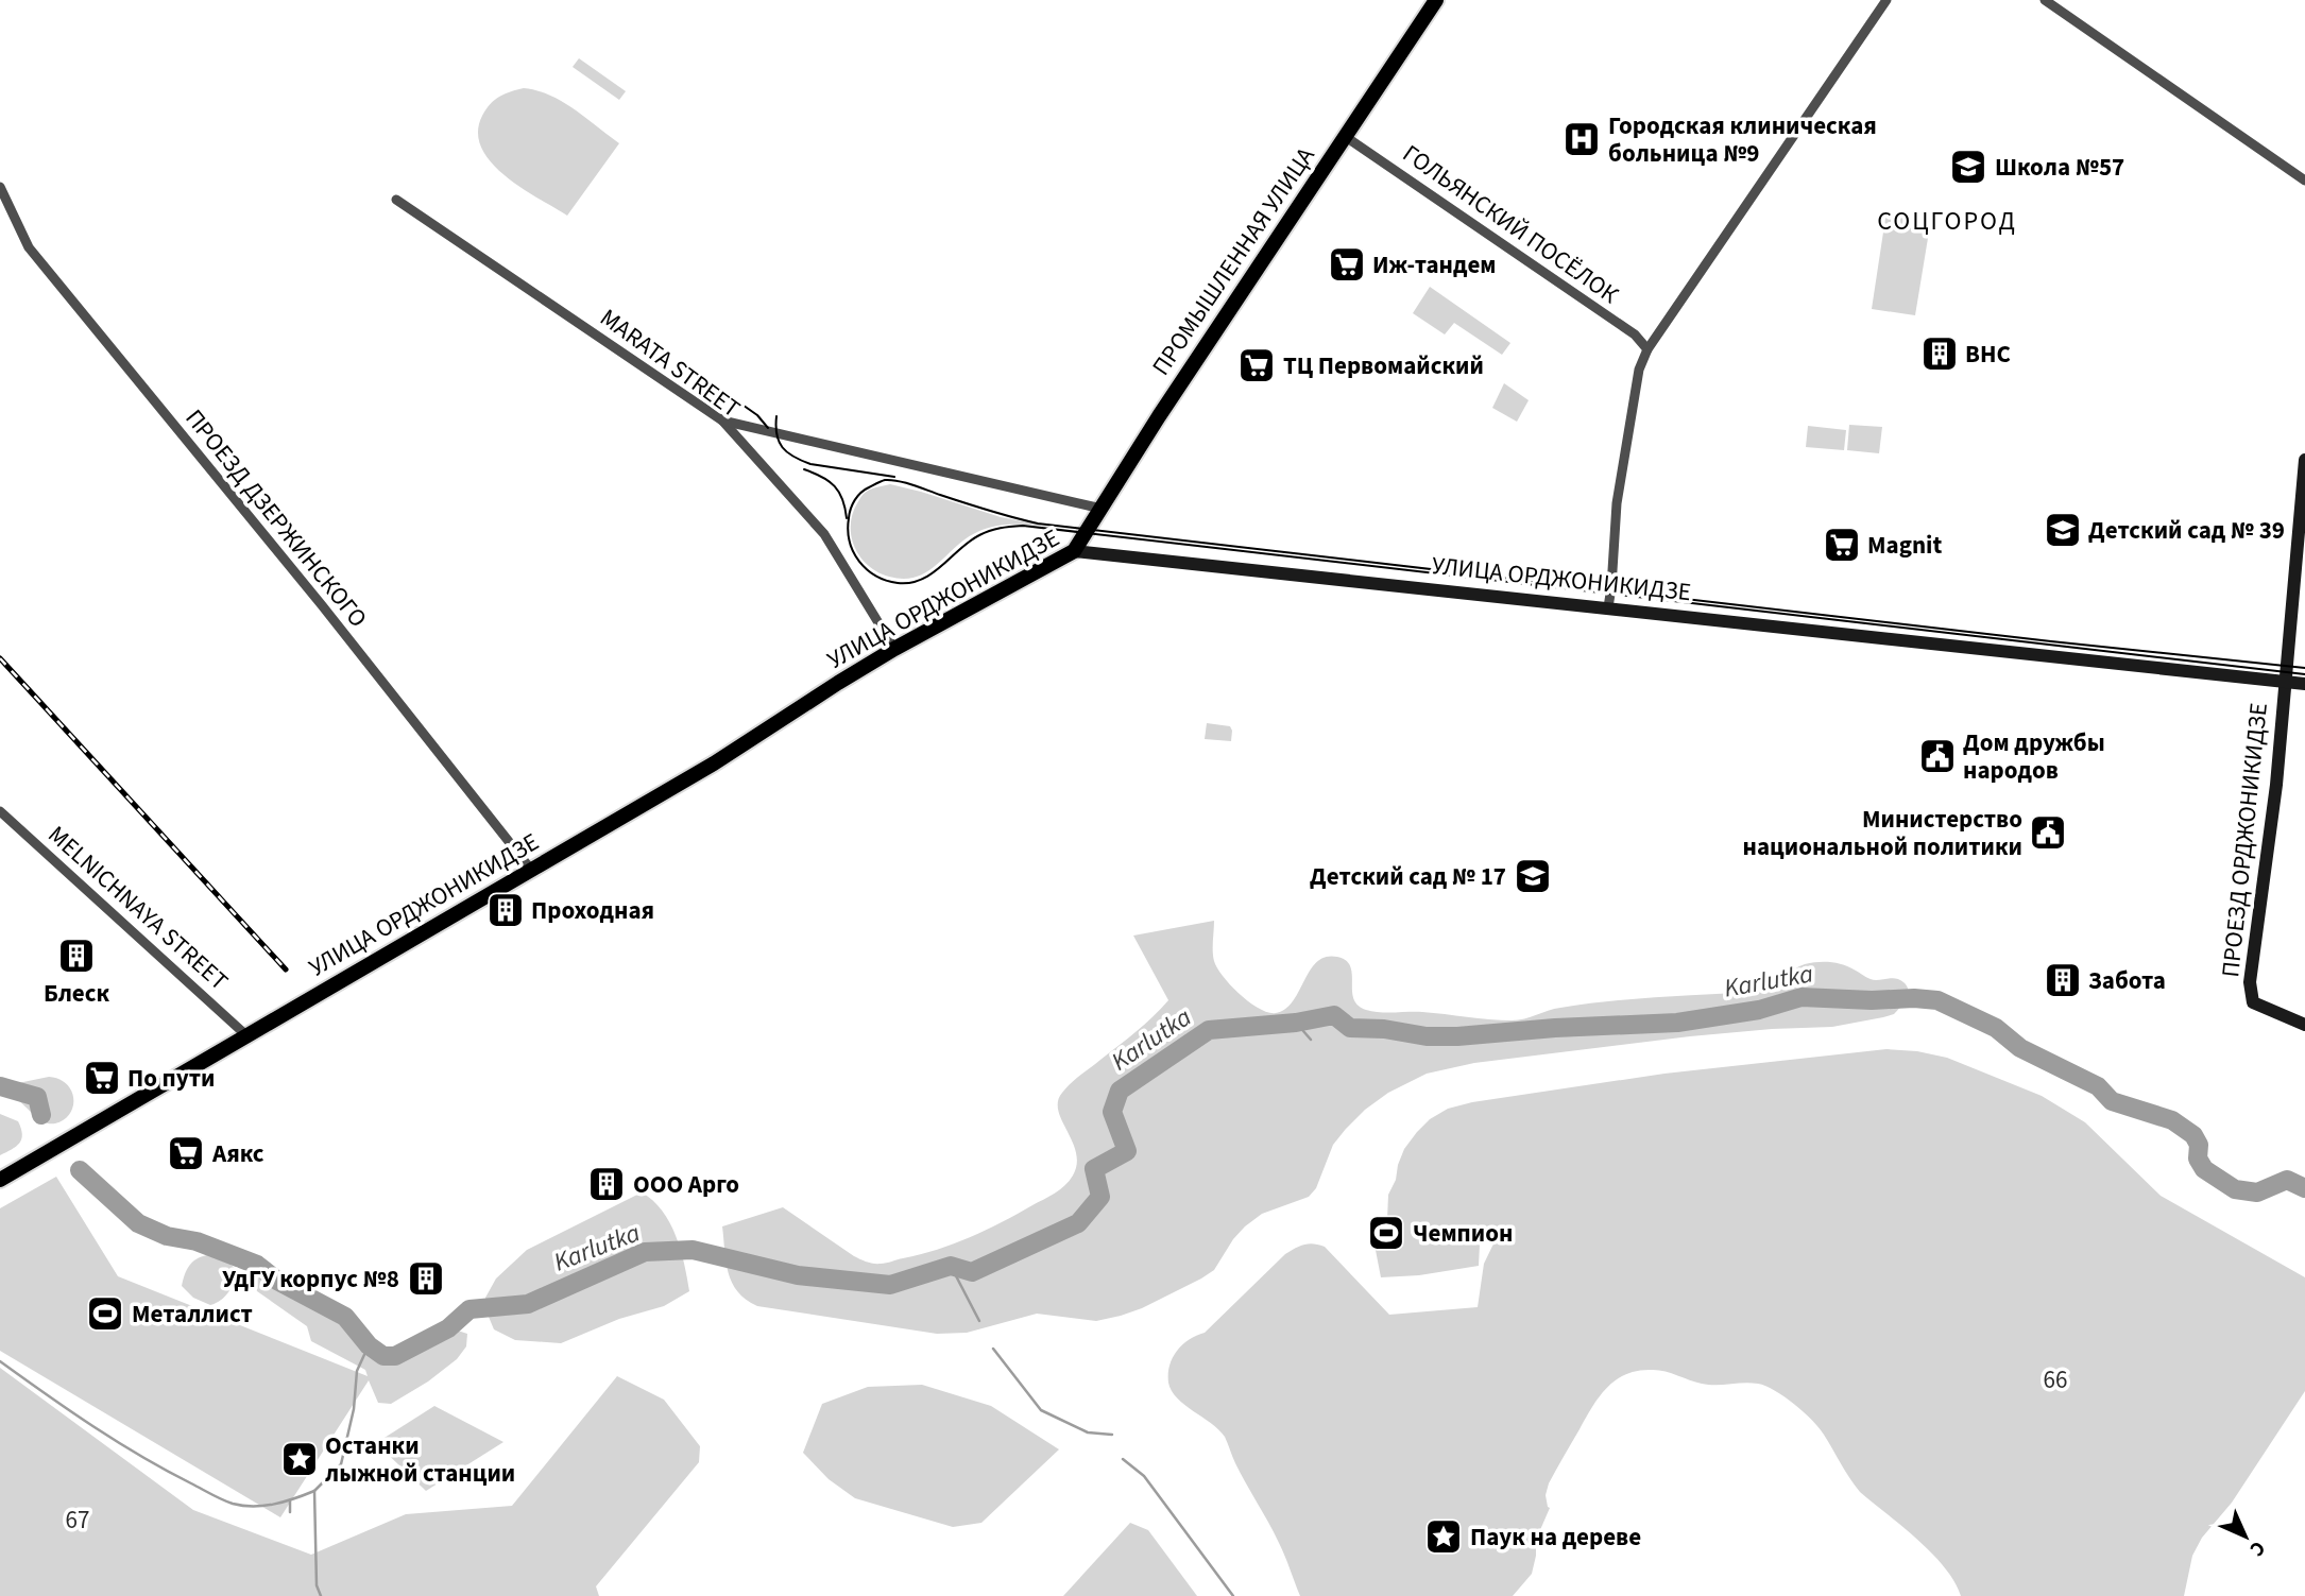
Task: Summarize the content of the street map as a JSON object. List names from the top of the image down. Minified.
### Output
{"streets":{"main road":["ПРОМЫШЛЕННАЯ УЛИЦА","УЛИЦА ОРДЖОНИКИДЗЕ","ПРОЕЗД ОРДЖОНИКИДЗЕ"],"street":["ГОЛЬЯНСКИЙ ПОСЁЛОК","MARATA STREET","ПРОЕЗД ДЗЕРЖИНСКОГО","MELNICHNAYA STREET"]},"crossings":[["ГОЛЬЯНСКИЙ ПОСЁЛОК","ПРОМЫШЛЕННАЯ УЛИЦА"],["ПРОМЫШЛЕННАЯ УЛИЦА","УЛИЦА ОРДЖОНИКИДЗЕ"],["MARATA STREET","УЛИЦА ОРДЖОНИКИДЗЕ"],["ПРОЕЗД ДЗЕРЖИНСКОГО","УЛИЦА ОРДЖОНИКИДЗЕ"],["УЛИЦА ОРДЖОНИКИДЗЕ","ПРОЕЗД ОРДЖОНИКИДЗЕ"],["УЛИЦА ОРДЖОНИКИДЗЕ","MELNICHNAYA STREET"]],"districts":["СОЦГОРОД"],"water":["Karlutka"],"parks":["66","67"],"places":{"hospital":["Городская клиническая больница №9"],"school or university":["Школа №57","Детский сад № 39","Детский сад № 17"],"supermarket":["Иж-тандем","ТЦ Первомайский","Magnit","По пути","Аякс"],"building":["ВНС","Проходная","Блеск","Забота","ООО Арго","УдГУ корпус №8"],"public building":["Дом дружбы народов","Министерство национальной политики"],"sports":["Чемпион","Металлист"],"place":["Останки лыжной станции","Паук на дереве"]},"north":"bottom right"}
